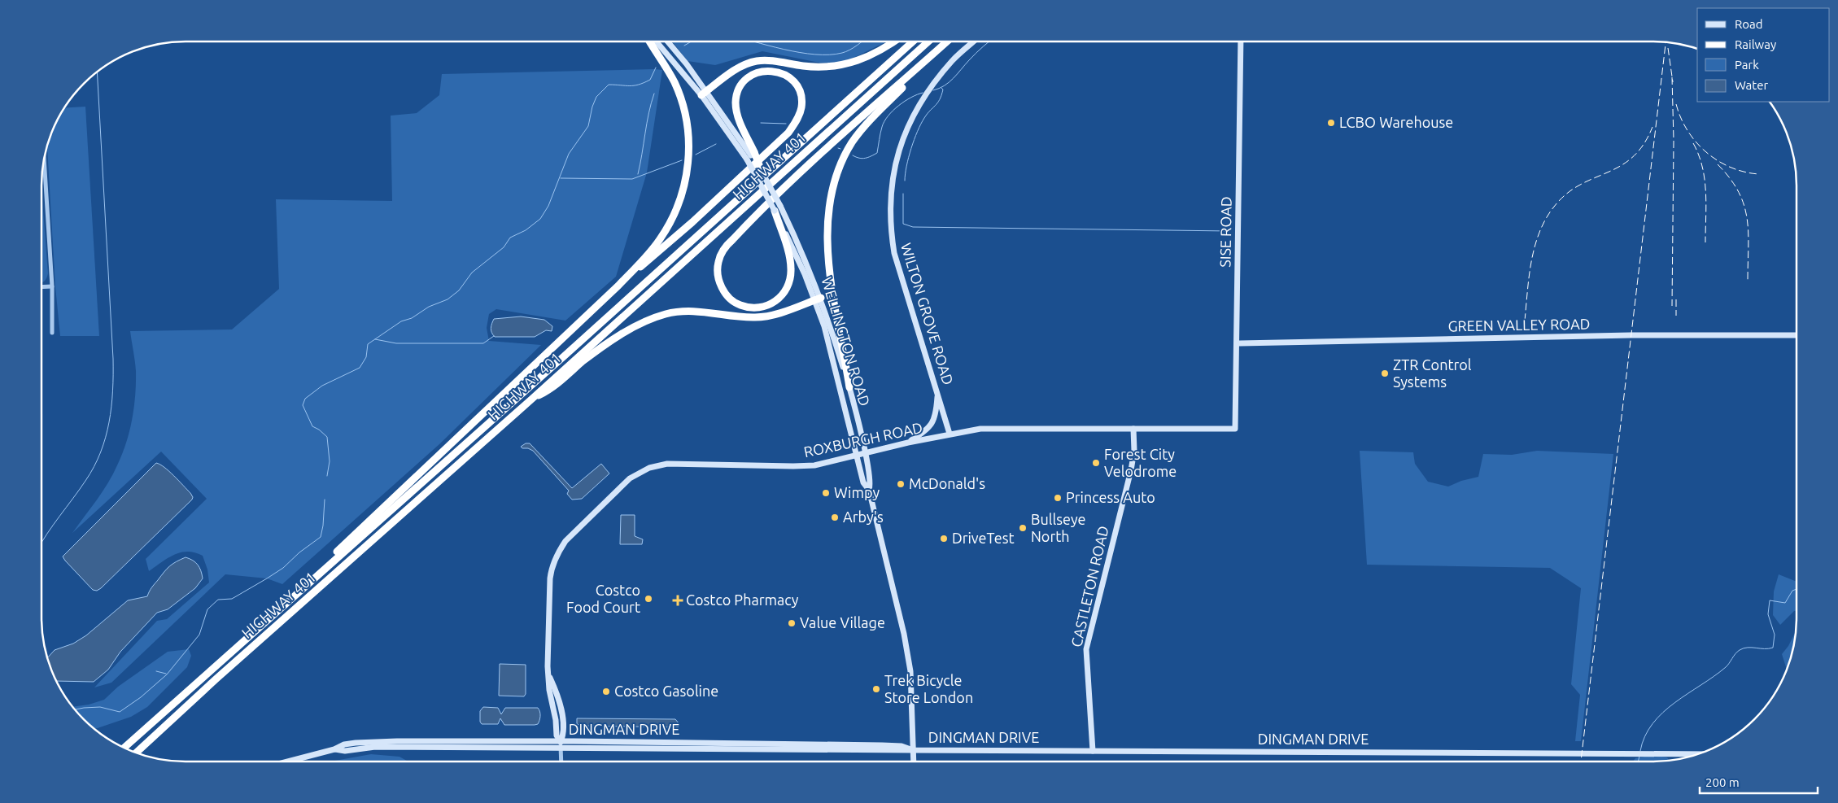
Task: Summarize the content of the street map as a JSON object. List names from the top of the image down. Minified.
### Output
{"streets":{"highway":["HIGHWAY 401"],"main road":["SISE ROAD","WILTON GROVE ROAD","GREEN VALLEY ROAD","WELLINGTON ROAD","ROXBURGH ROAD","CASTLETON ROAD","DINGMAN DRIVE"]},"crossings":[["SISE ROAD","GREEN VALLEY ROAD"],["SISE ROAD","ROXBURGH ROAD"],["WILTON GROVE ROAD","ROXBURGH ROAD"],["WELLINGTON ROAD","ROXBURGH ROAD"],["ROXBURGH ROAD","CASTLETON ROAD"],["ROXBURGH ROAD","DINGMAN DRIVE"],["CASTLETON ROAD","DINGMAN DRIVE"]],"places":{"other":["LCBO Warehouse","ZTR Control Systems","Forest City Velodrome","McDonald's","Wimpy","Princess Auto","Arby's","Bullseye North","DriveTest","Costco Food Court","Value Village","Trek Bicycle Store London","Costco Gasoline"],"health":["Costco Pharmacy"]},"legend":["Road","Railway","Park","Water"],"scale_bar":"200 m"}
